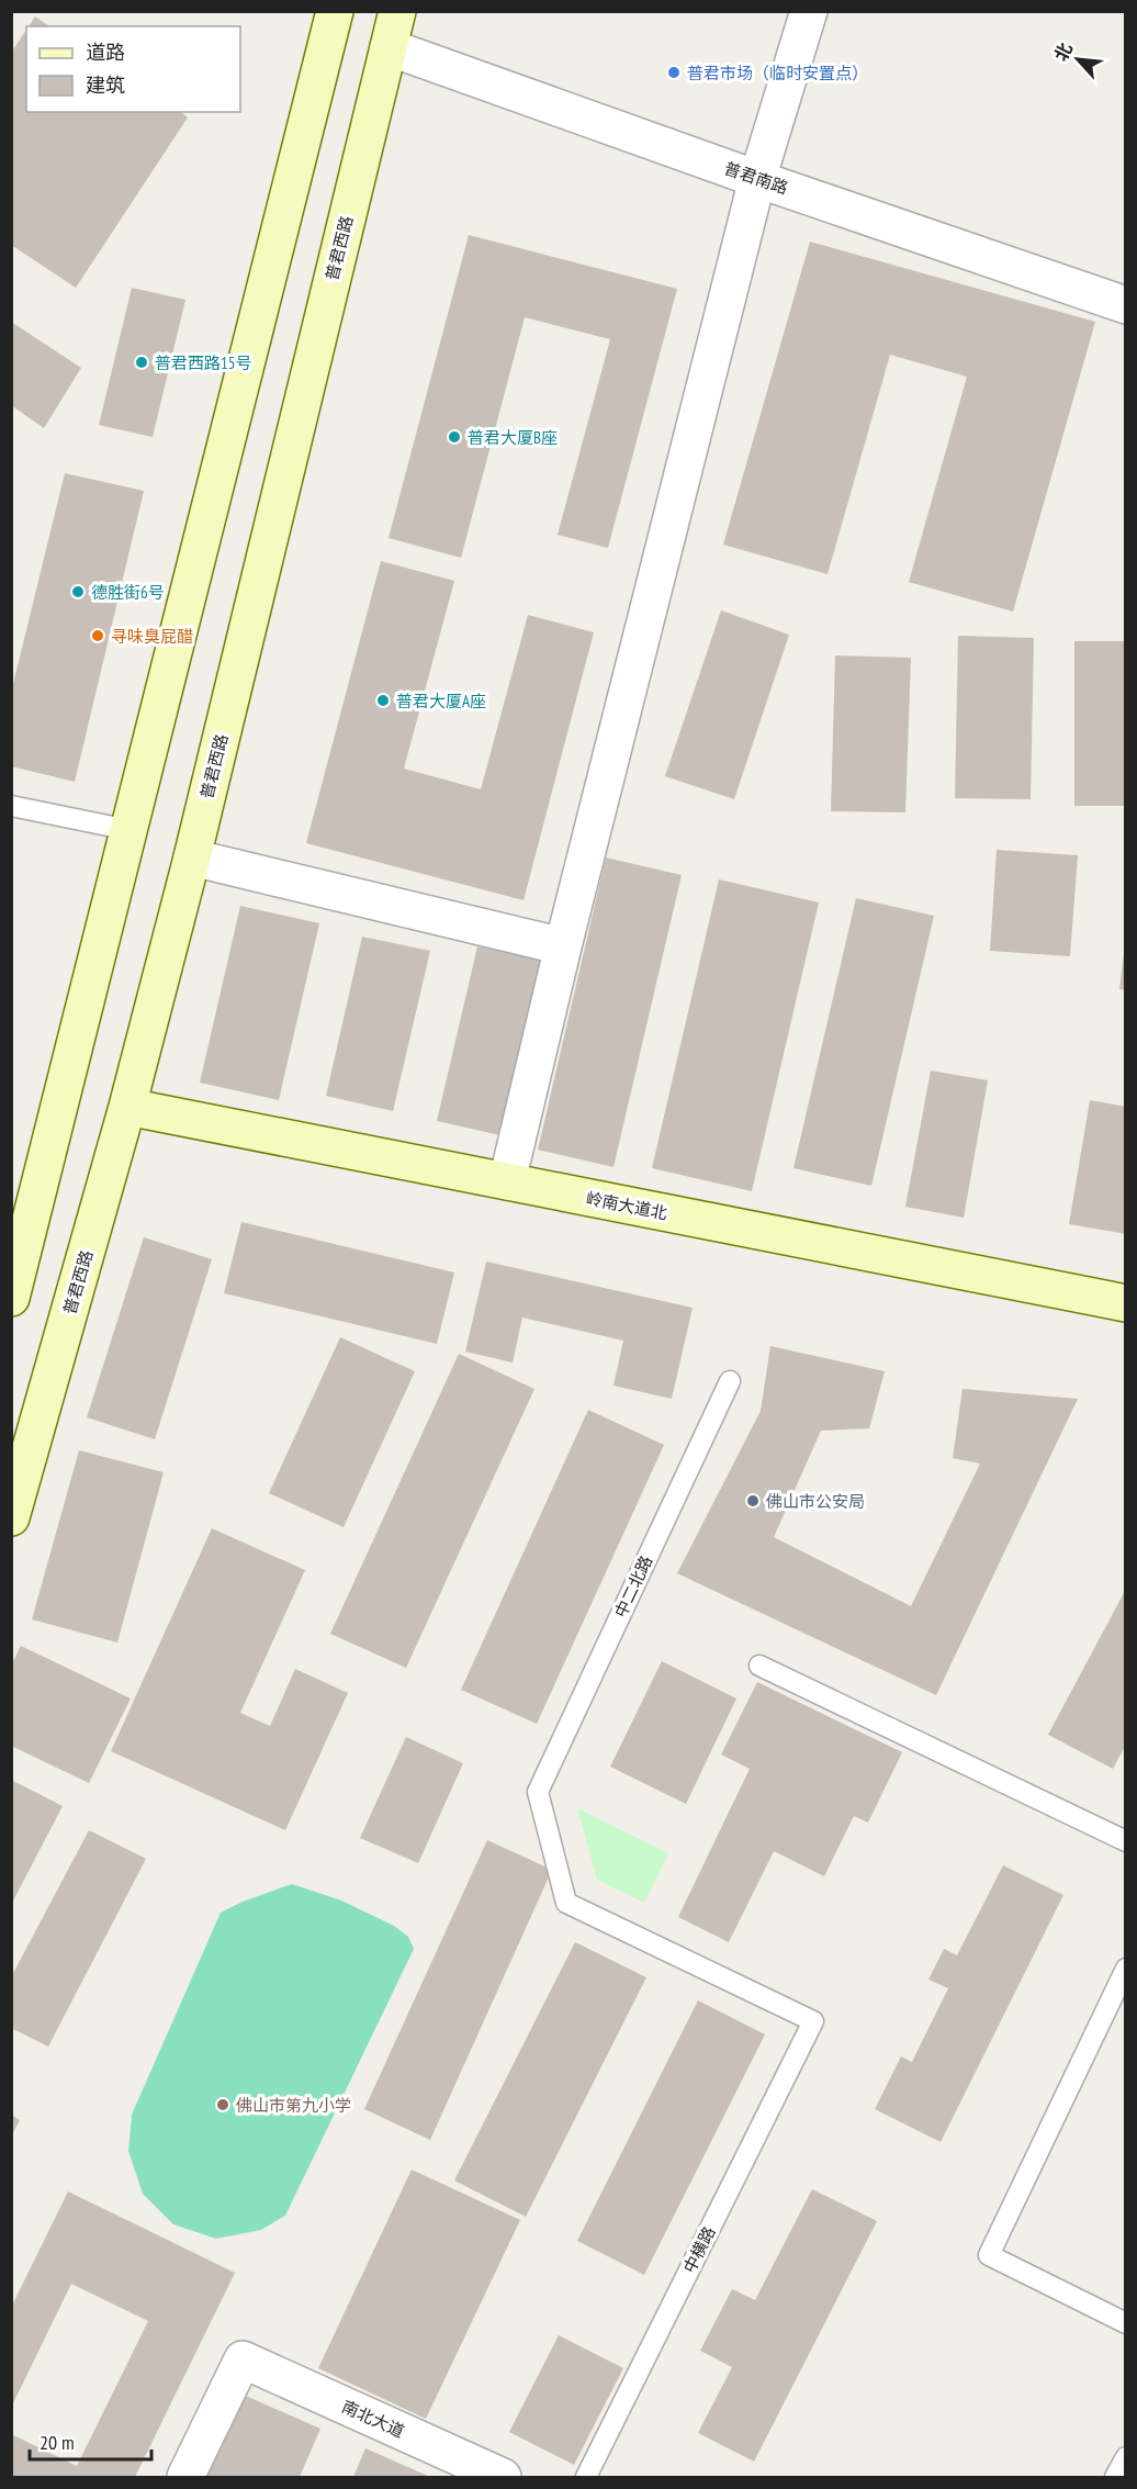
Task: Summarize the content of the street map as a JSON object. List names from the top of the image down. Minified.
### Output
{"streets":{"main road":["普君西路","岭南大道北"],"street":["普君南路","南北大道"],"lane":["中二北路","中横路"]},"crossings":[["普君南路","普君西路"],["普君西路","岭南大道北"],["中二北路","中横路"]],"places":["普君市场（临时安置点）","普君西路15号","普君大厦B座","德胜街6号","寻味臭屁醋","普君大厦A座","佛山市公安局","佛山市第九小学"],"legend":["道路","建筑"],"scale_bar":"20 m","north":"top left"}
